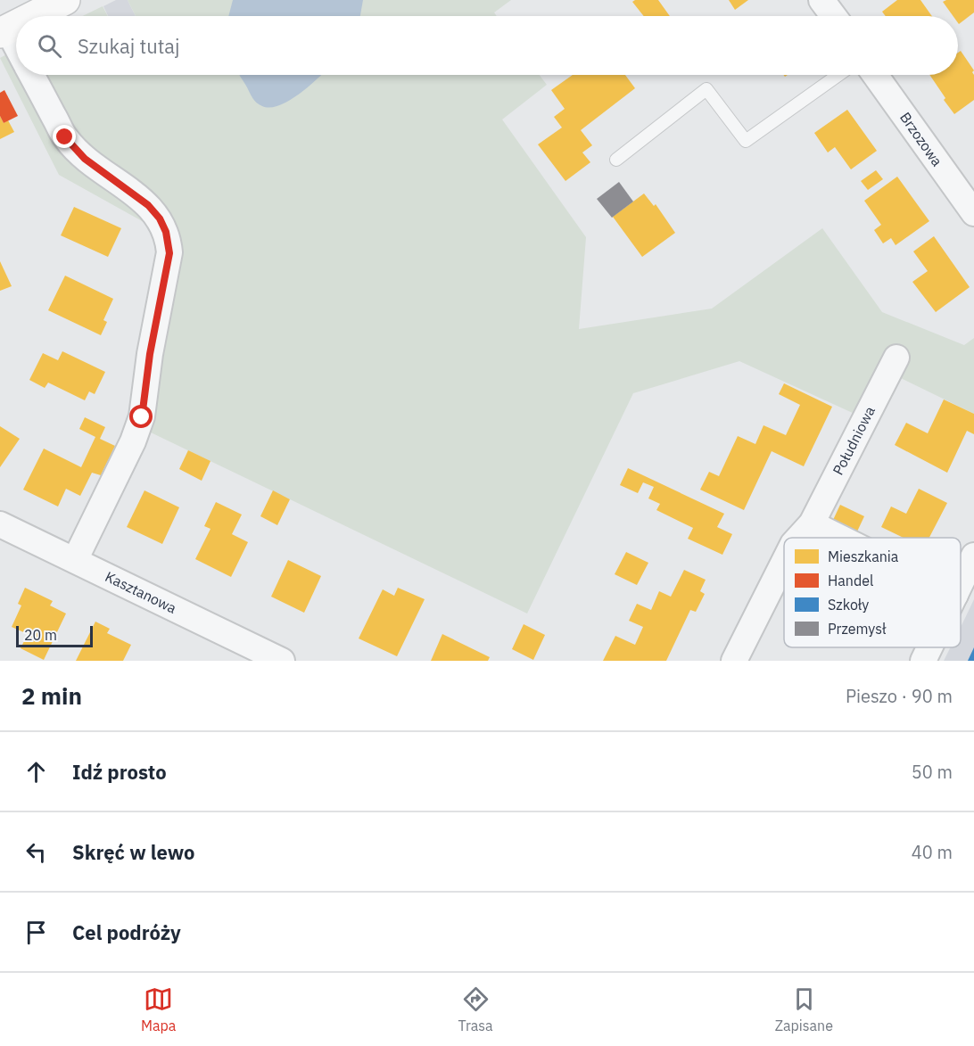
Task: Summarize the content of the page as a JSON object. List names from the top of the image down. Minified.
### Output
{"streets":{"street":["Brzozowa","Południowa","Kasztanowa"]},"legend":["Mieszkania","Handel","Szkoły","Przemysł"],"scale_bar":"20 m","page":{"search":"Szukaj tutaj","scale":"20 m","heading":["2 min","Pieszo · 90 m"],"list":[["Idź prosto","50 m"],["Skręć w lewo","40 m"],"Cel podróży"],"nav":["Mapa","Trasa","Zapisane"]}}
